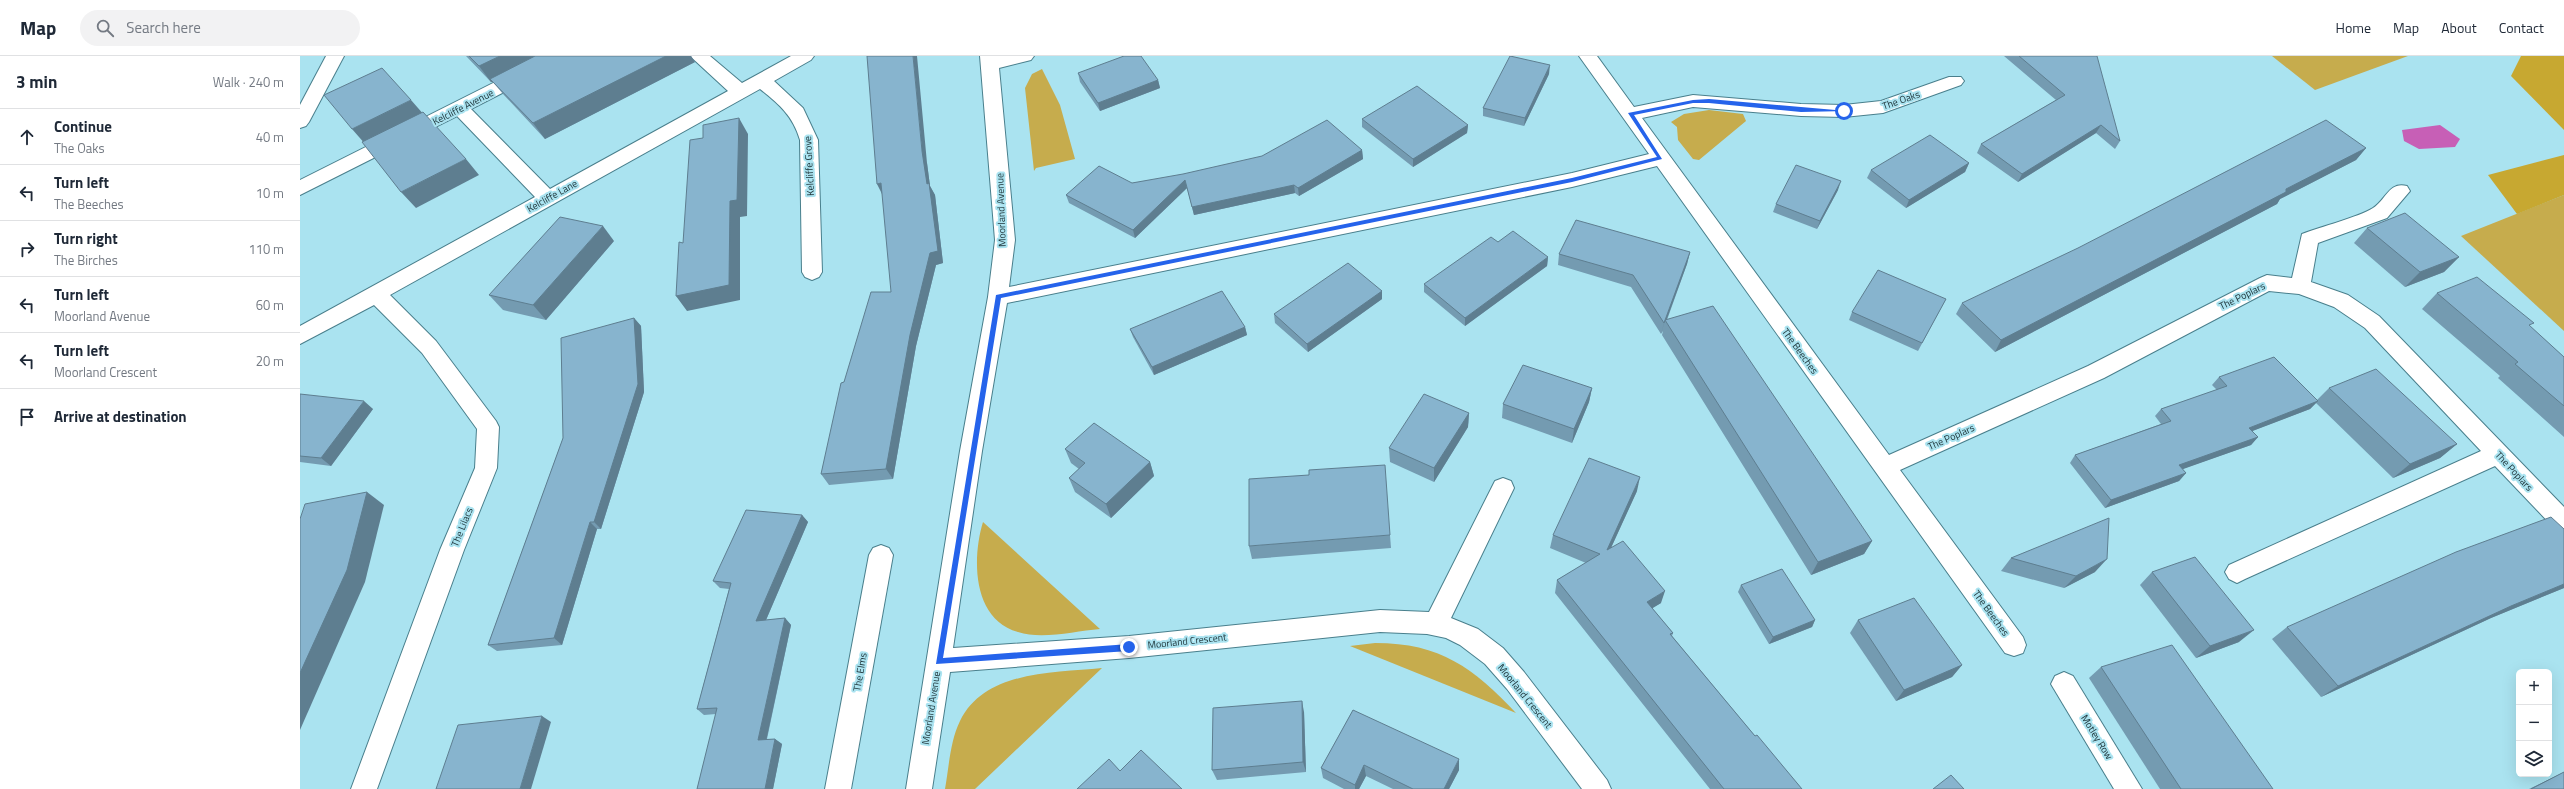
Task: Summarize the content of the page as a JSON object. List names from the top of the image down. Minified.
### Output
{"streets":{"street":["The Oaks","Kelcliffe Avenue","Kelcliffe Grove","Kelcliffe Lane","Moorland Avenue","The Poplars","The Beeches","The Lilacs","Moorland Crescent","The Elms","Motley Row"]},"crossings":[["The Oaks","The Beeches"],["Kelcliffe Grove","Kelcliffe Lane"],["Kelcliffe Lane","The Lilacs"],["Moorland Avenue","Moorland Crescent"],["The Poplars","The Beeches"]],"page":{"header":"Map","search":"Search here","nav":["Home","Map","About","Contact"],"heading":["3 min","Walk · 240 m"],"list":[["Continue","The Oaks","40 m"],["Turn left","The Beeches","10 m"],["Turn right","The Birches","110 m"],["Turn left","Moorland Avenue","60 m"],["Turn left","Moorland Crescent","20 m"],"Arrive at destination"],"map_buttons":["+","−"]}}
